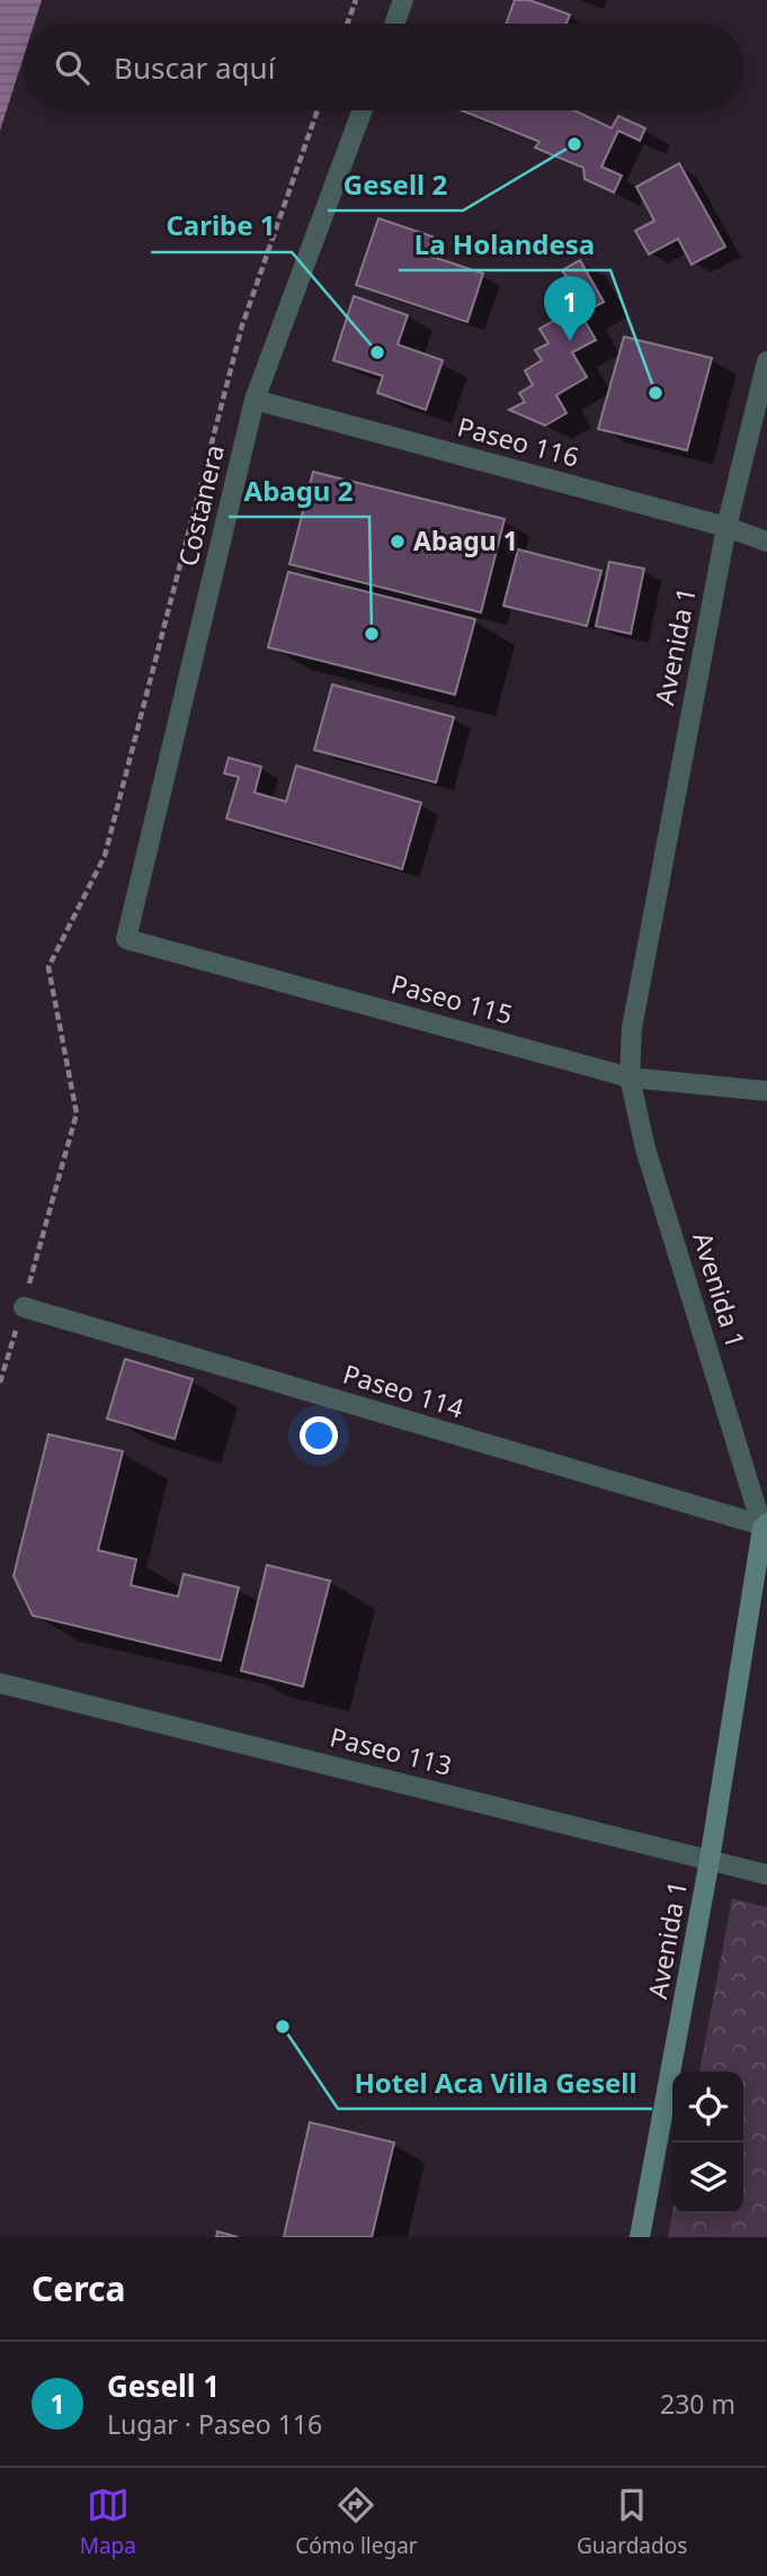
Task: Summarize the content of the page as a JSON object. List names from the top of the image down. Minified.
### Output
{"streets":{"street":["Paseo 116","Costanera","Avenida 1","Paseo 115","Paseo 114","Paseo 113"]},"crossings":[["Paseo 116","Costanera"],["Paseo 116","Avenida 1"],["Costanera","Paseo 115"],["Avenida 1","Paseo 115"],["Avenida 1","Paseo 114"],["Avenida 1","Paseo 113"]],"places":["Gesell 2","Caribe 1","La Holandesa","Abagu 1","Abagu 2","Hotel Aca Villa Gesell"],"page":{"search":"Buscar aquí","pins":"1","heading":"Cerca","list":[{"mark":"1","name":"Gesell 1","note":"Lugar · Paseo 116","value":"230 m"}],"nav":["Mapa","Cómo llegar","Guardados"]}}
